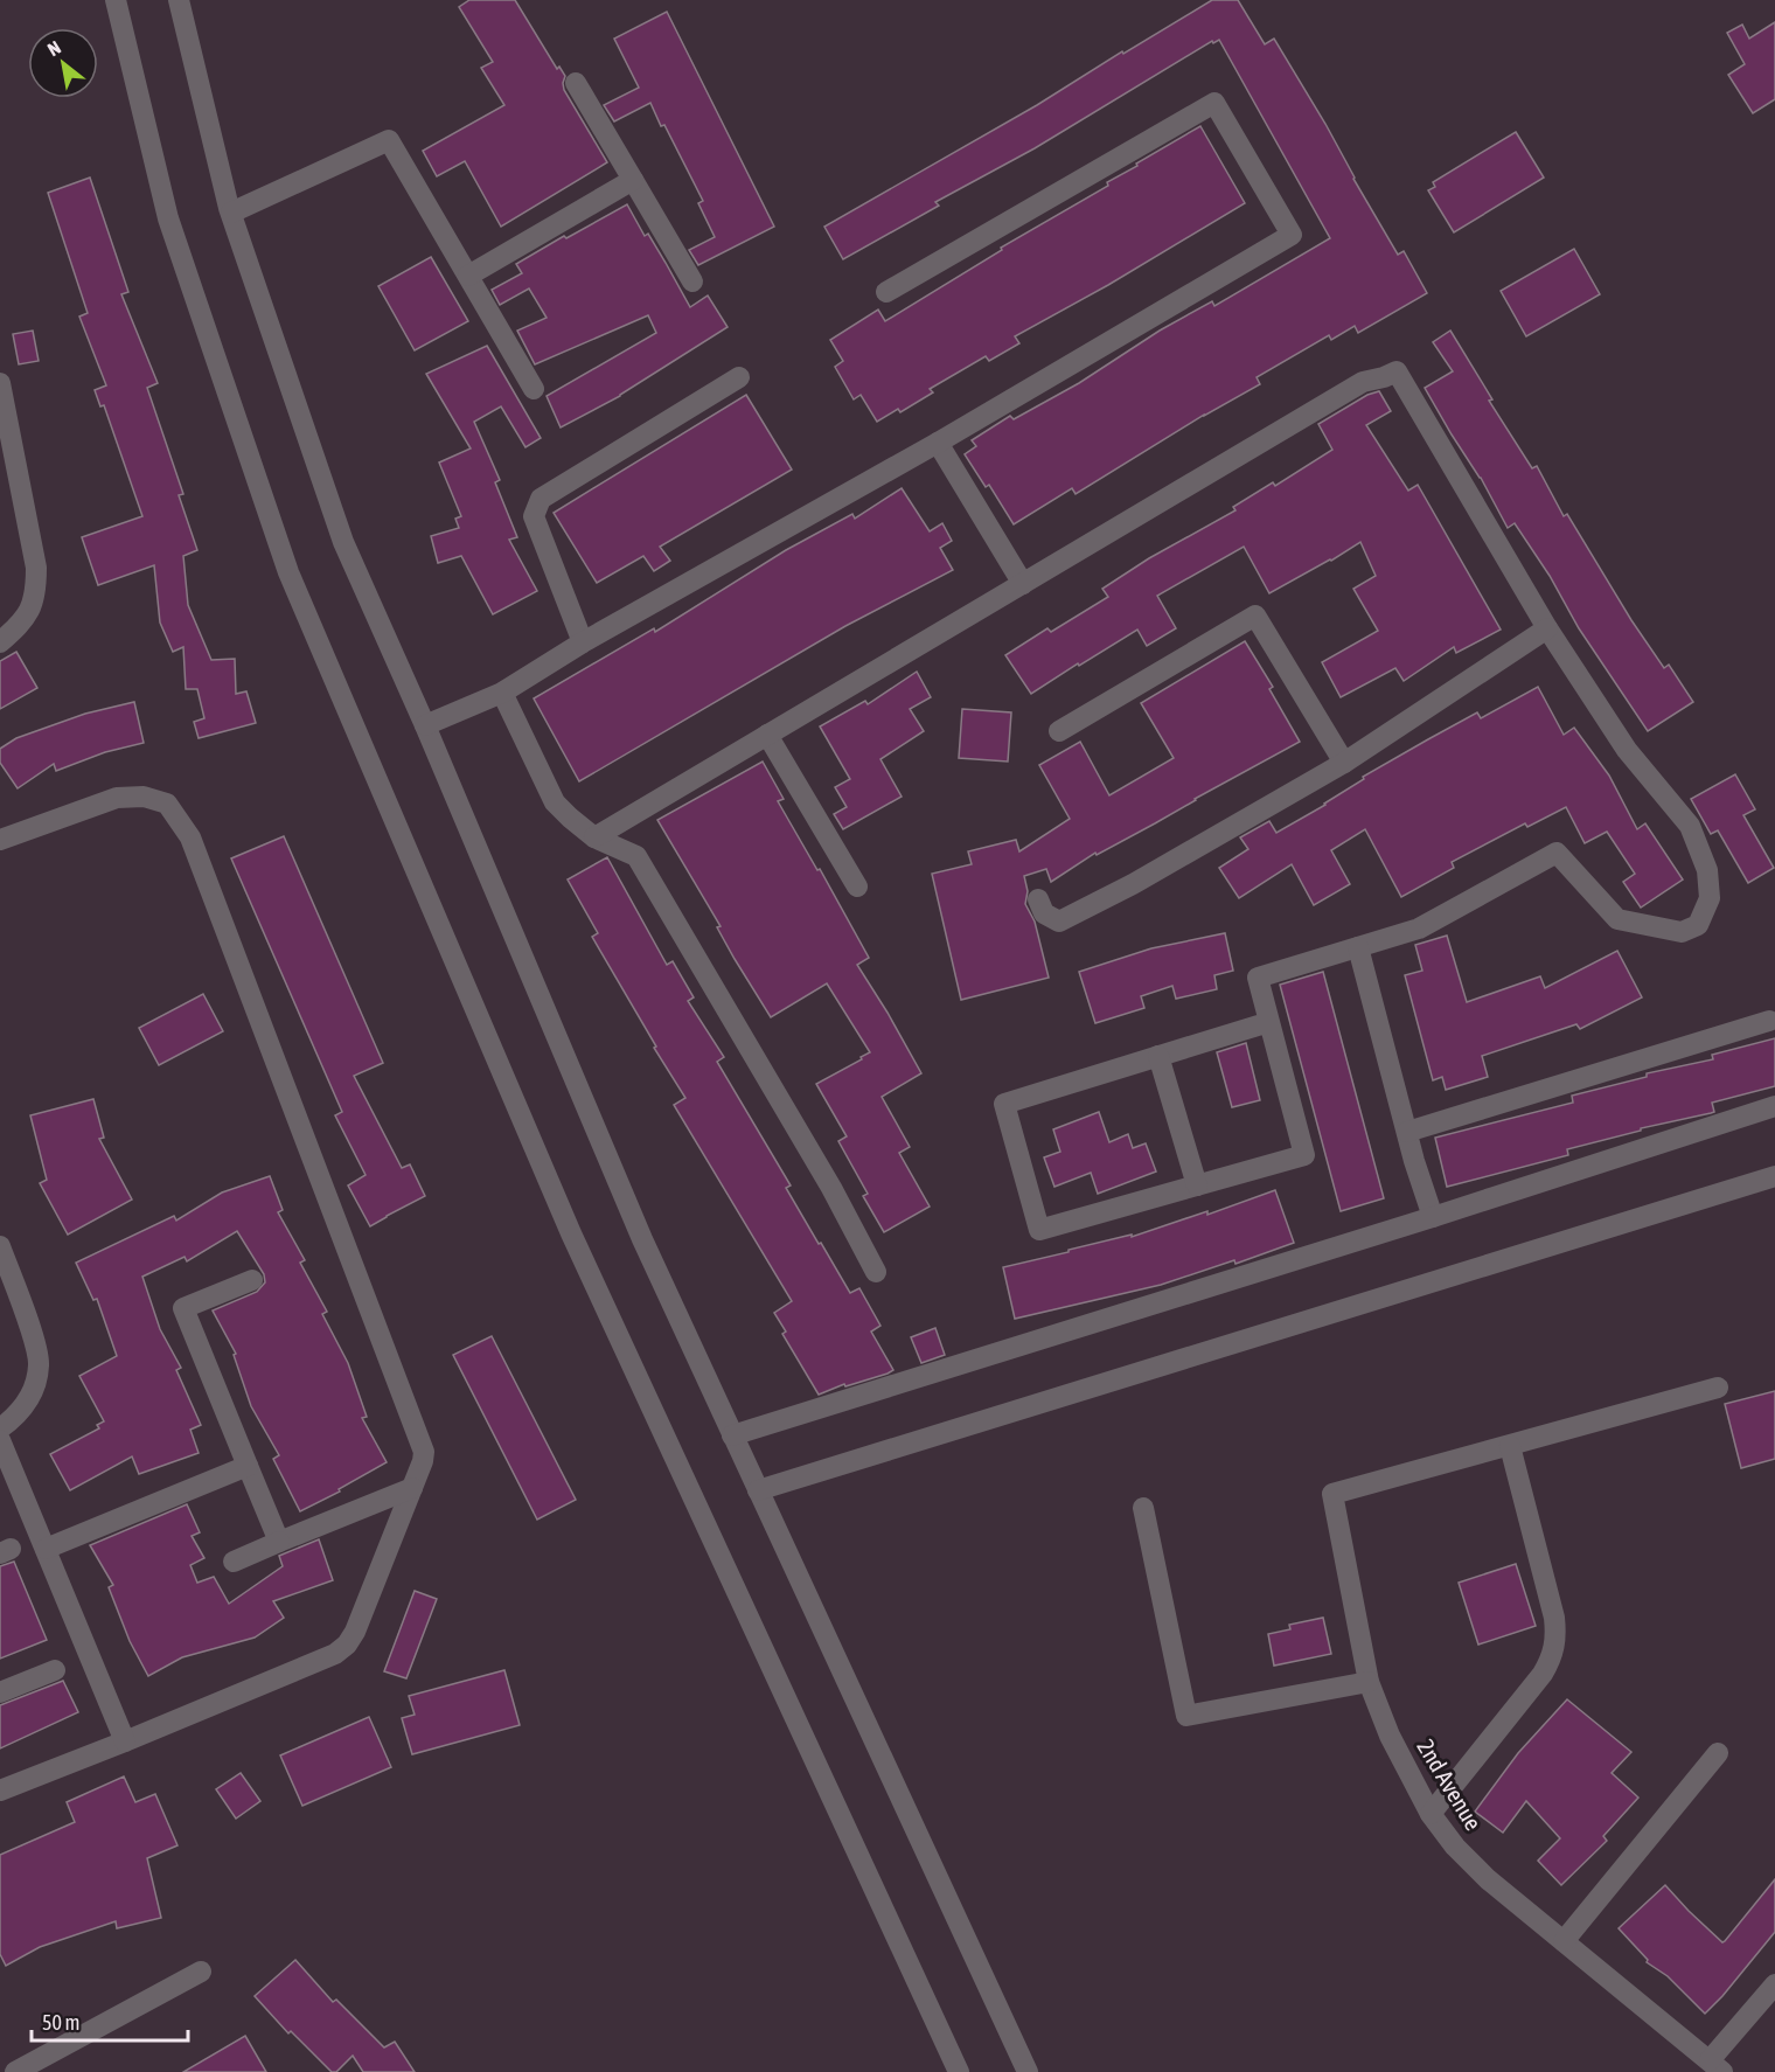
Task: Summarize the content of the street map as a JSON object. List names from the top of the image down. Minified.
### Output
{"streets":{"street":["2nd Avenue"]},"scale_bar":"50 m","north":"top left"}
